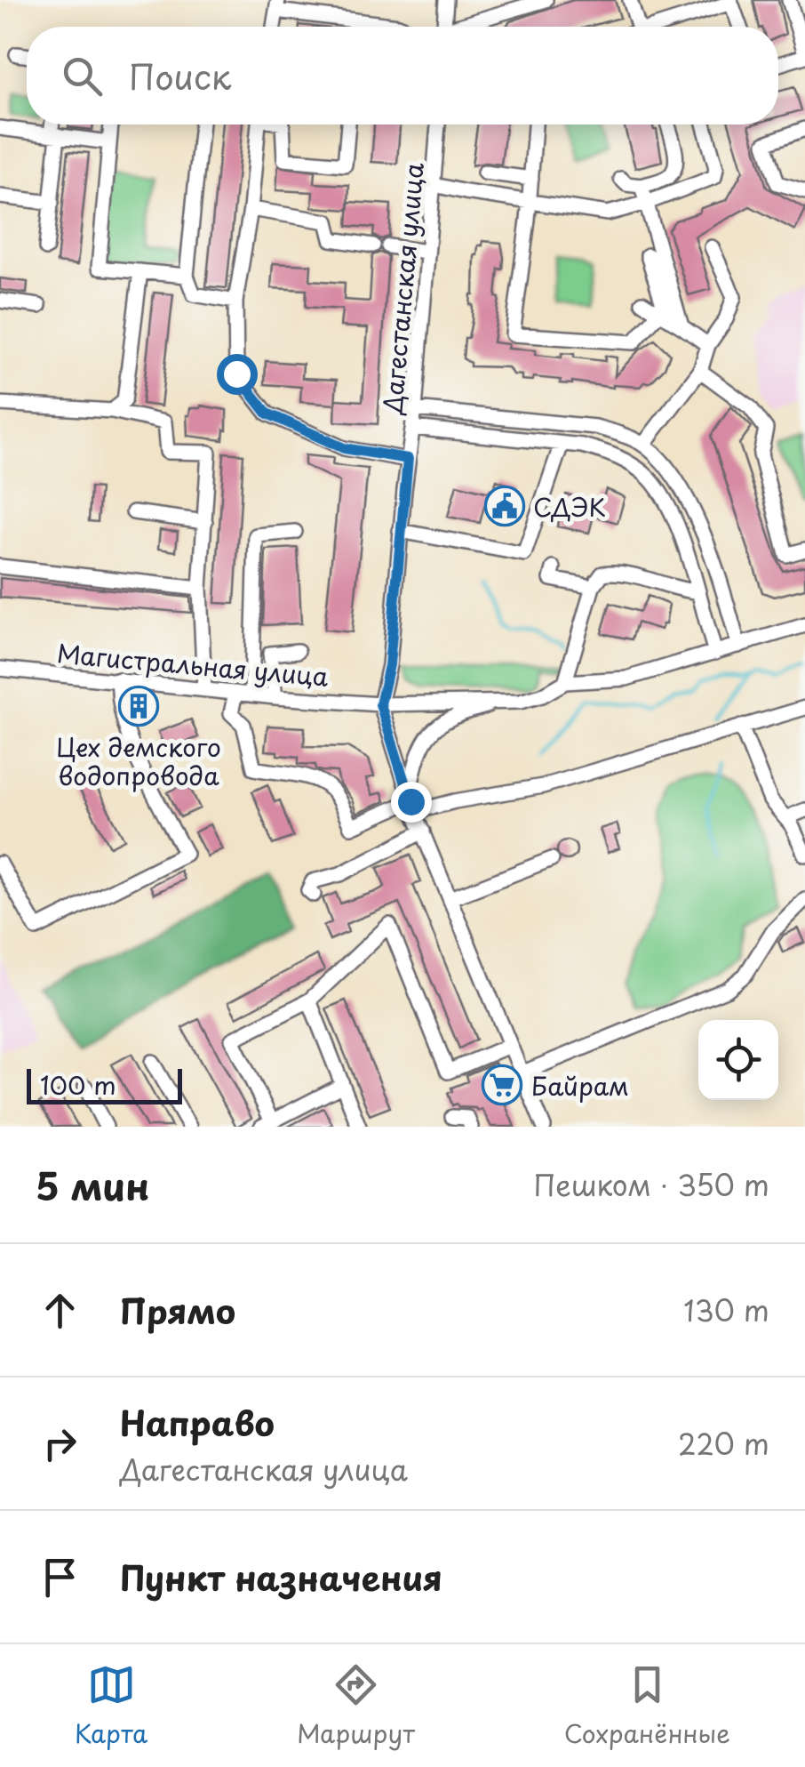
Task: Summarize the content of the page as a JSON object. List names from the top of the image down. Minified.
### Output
{"streets":{"street":["Дагестанская улица","Магистральная улица"]},"crossings":[["Дагестанская улица","Магистральная улица"]],"places":{"public building":["СДЭК"],"building":["Цех демского водопровода"],"supermarket":["Байрам"]},"scale_bar":"100 m","page":{"search":"Поиск","scale":"100 m","heading":["5 мин","Пешком · 350 m"],"list":[["Прямо","130 m"],["Направо","Дагестанская улица","220 m"],"Пункт назначения"],"nav":["Карта","Маршрут","Сохранённые"]}}
